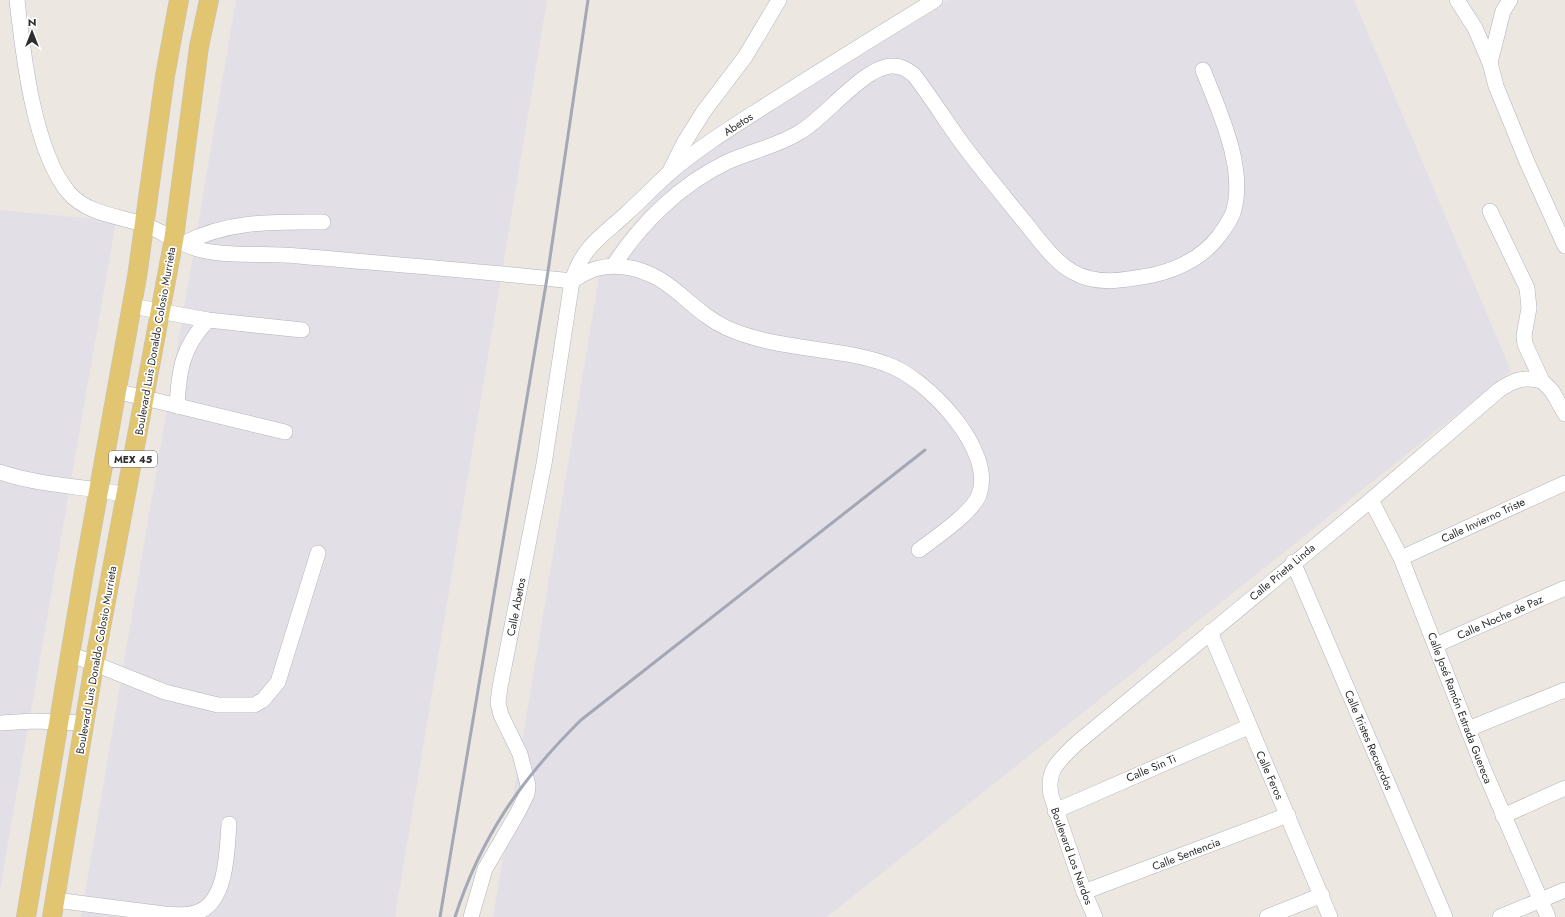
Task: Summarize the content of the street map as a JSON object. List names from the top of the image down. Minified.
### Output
{"streets":{"main road":["Boulevard Luis Donaldo Colosio Murrieta","MEX 45"],"street":["Abetos","Calle Invierno Triste","Calle Prieta Linda","Calle Abetos","Calle Noche de Paz","Calle José Ramón Estrada Guereca","Calle Tristes Recuerdos","Calle Sin Ti","Calle Feros","Calle Sentencia","Boulevard Los Nardos"]},"crossings":[["Abetos","Calle Abetos"],["Calle Invierno Triste","Calle José Ramón Estrada Guereca"],["Calle Prieta Linda","Calle José Ramón Estrada Guereca"],["Calle Prieta Linda","Calle Tristes Recuerdos"],["Calle Prieta Linda","Calle Feros"],["Calle Prieta Linda","Boulevard Los Nardos"],["Calle Noche de Paz","Calle José Ramón Estrada Guereca"],["Calle Sin Ti","Calle Feros"],["Calle Sin Ti","Boulevard Los Nardos"],["Calle Feros","Calle Sentencia"],["Calle Sentencia","Boulevard Los Nardos"]],"north":"top"}
